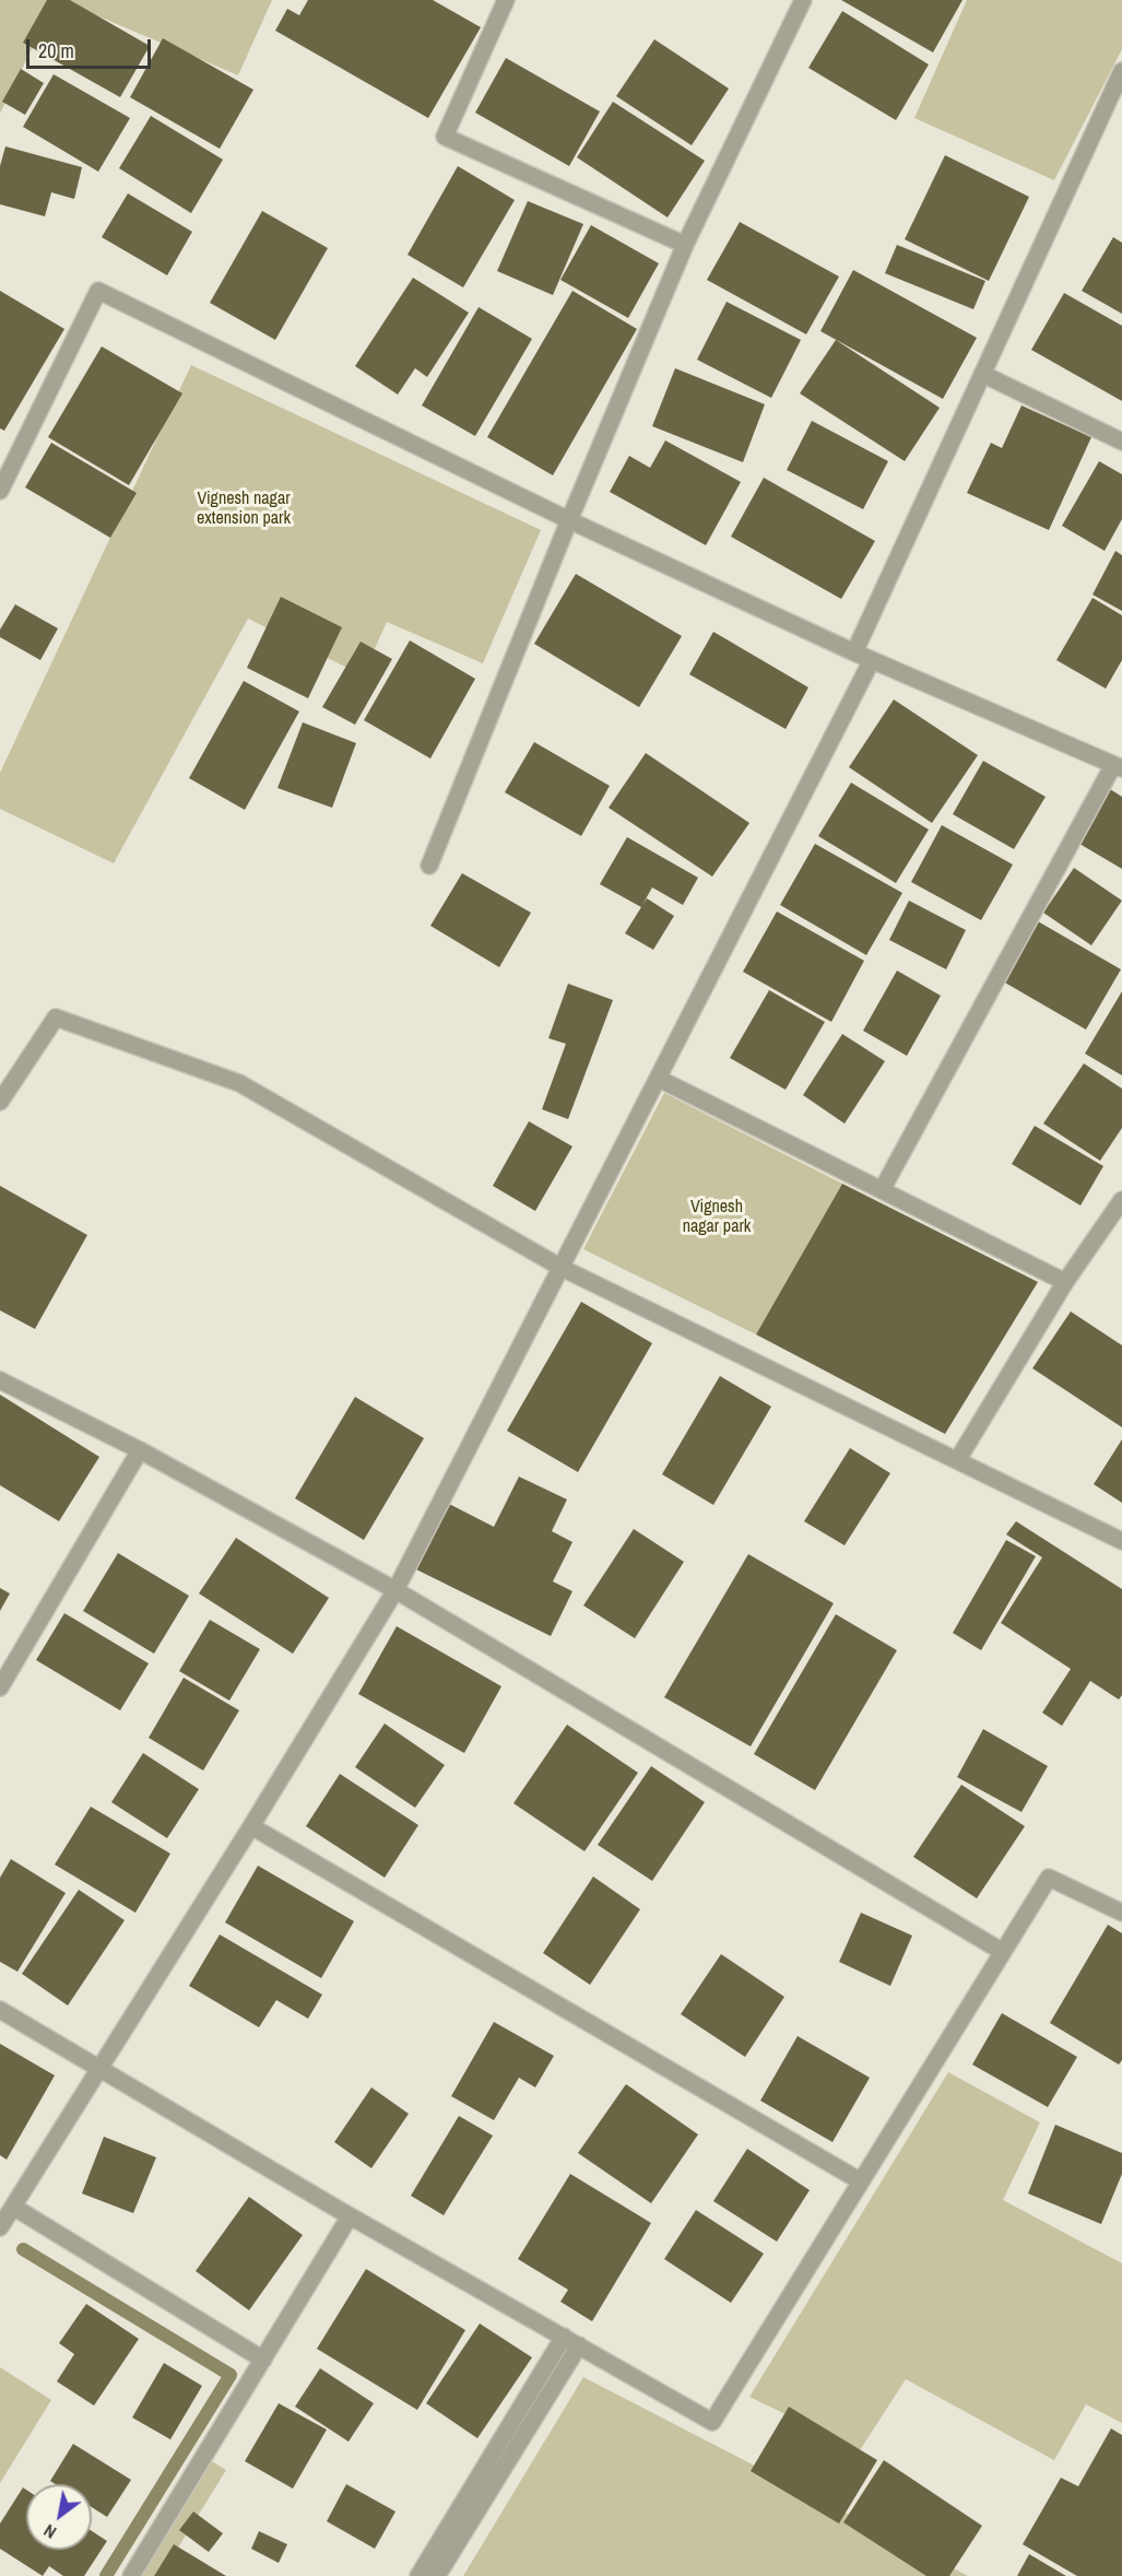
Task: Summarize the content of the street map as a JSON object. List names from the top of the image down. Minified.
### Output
{"parks":["Vignesh nagar extension park","Vignesh nagar park"],"scale_bar":"20 m","north":"bottom left"}
